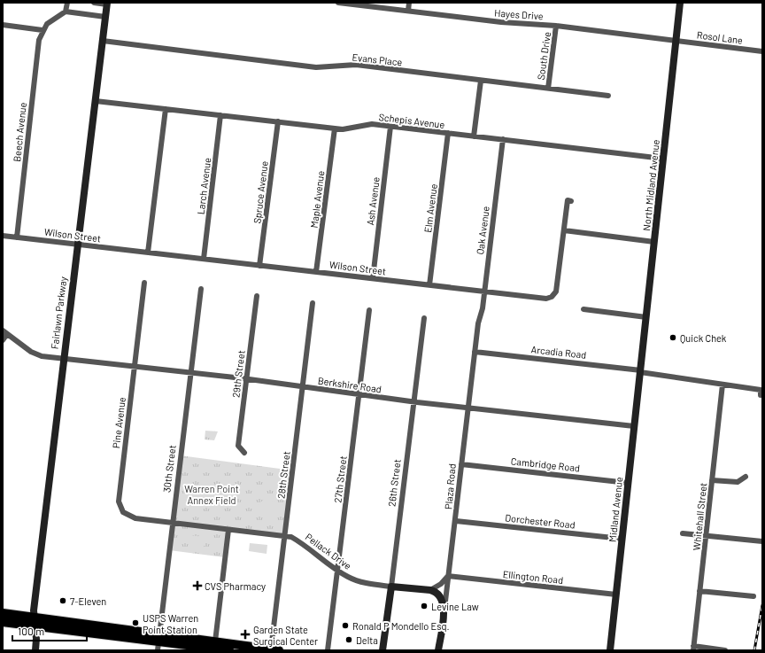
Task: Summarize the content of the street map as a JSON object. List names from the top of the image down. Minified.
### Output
{"streets":{"street":["Hayes Drive","Rosol Lane","South Drive","Evans Place","Schepis Avenue","Beech Avenue","North Midland Avenue","Larch Avenue","Spruce Avenue","Maple Avenue","Ash Avenue","Elm Avenue","Oak Avenue","Wilson Street","Fairlawn Parkway","Arcadia Road","29th Street","Berkshire Road","Pine Avenue","Cambridge Road","30th Street","28th Street","27th Street","26th Street","Plaza Road","Midland Avenue","Whitehall Street","Dorchester Road","Pellack Drive","Ellington Road"]},"crossings":[["Hayes Drive","Rosol Lane"],["Hayes Drive","South Drive"],["Hayes Drive","North Midland Avenue"],["Rosol Lane","North Midland Avenue"],["South Drive","Evans Place"],["Evans Place","Fairlawn Parkway"],["Schepis Avenue","North Midland Avenue"],["Schepis Avenue","Larch Avenue"],["Schepis Avenue","Spruce Avenue"],["Schepis Avenue","Maple Avenue"],["Schepis Avenue","Ash Avenue"],["Schepis Avenue","Elm Avenue"],["Schepis Avenue","Oak Avenue"],["Schepis Avenue","Fairlawn Parkway"],["Beech Avenue","Wilson Street"],["North Midland Avenue","Arcadia Road"],["North Midland Avenue","Midland Avenue"],["Larch Avenue","Wilson Street"],["Spruce Avenue","Wilson Street"],["Maple Avenue","Wilson Street"],["Ash Avenue","Wilson Street"],["Elm Avenue","Wilson Street"],["Oak Avenue","Wilson Street"],["Oak Avenue","Plaza Road"],["Wilson Street","Fairlawn Parkway"],["Fairlawn Parkway","Berkshire Road"],["Arcadia Road","Plaza Road"],["Arcadia Road","Midland Avenue"],["Arcadia Road","Whitehall Street"],["29th Street","Berkshire Road"],["Berkshire Road","Pine Avenue"],["Berkshire Road","30th Street"],["Berkshire Road","28th Street"],["Berkshire Road","27th Street"],["Berkshire Road","26th Street"],["Berkshire Road","Plaza Road"],["Berkshire Road","Midland Avenue"],["Pine Avenue","30th Street"],["Pine Avenue","Pellack Drive"],["Cambridge Road","Plaza Road"],["Cambridge Road","Midland Avenue"],["30th Street","Pellack Drive"],["28th Street","Pellack Drive"],["27th Street","Pellack Drive"],["26th Street","Pellack Drive"],["Plaza Road","Dorchester Road"],["Plaza Road","Ellington Road"],["Midland Avenue","Dorchester Road"],["Midland Avenue","Ellington Road"]],"parks":["Warren Point Annex Field"],"places":{"other":["Quick Chek","7-Eleven","Levine Law","USPS Warren Point Station","Ronald P Mondello Esq.","Delta"],"health":["CVS Pharmacy","Garden State Surgical Center"]},"scale_bar":"100 m"}
